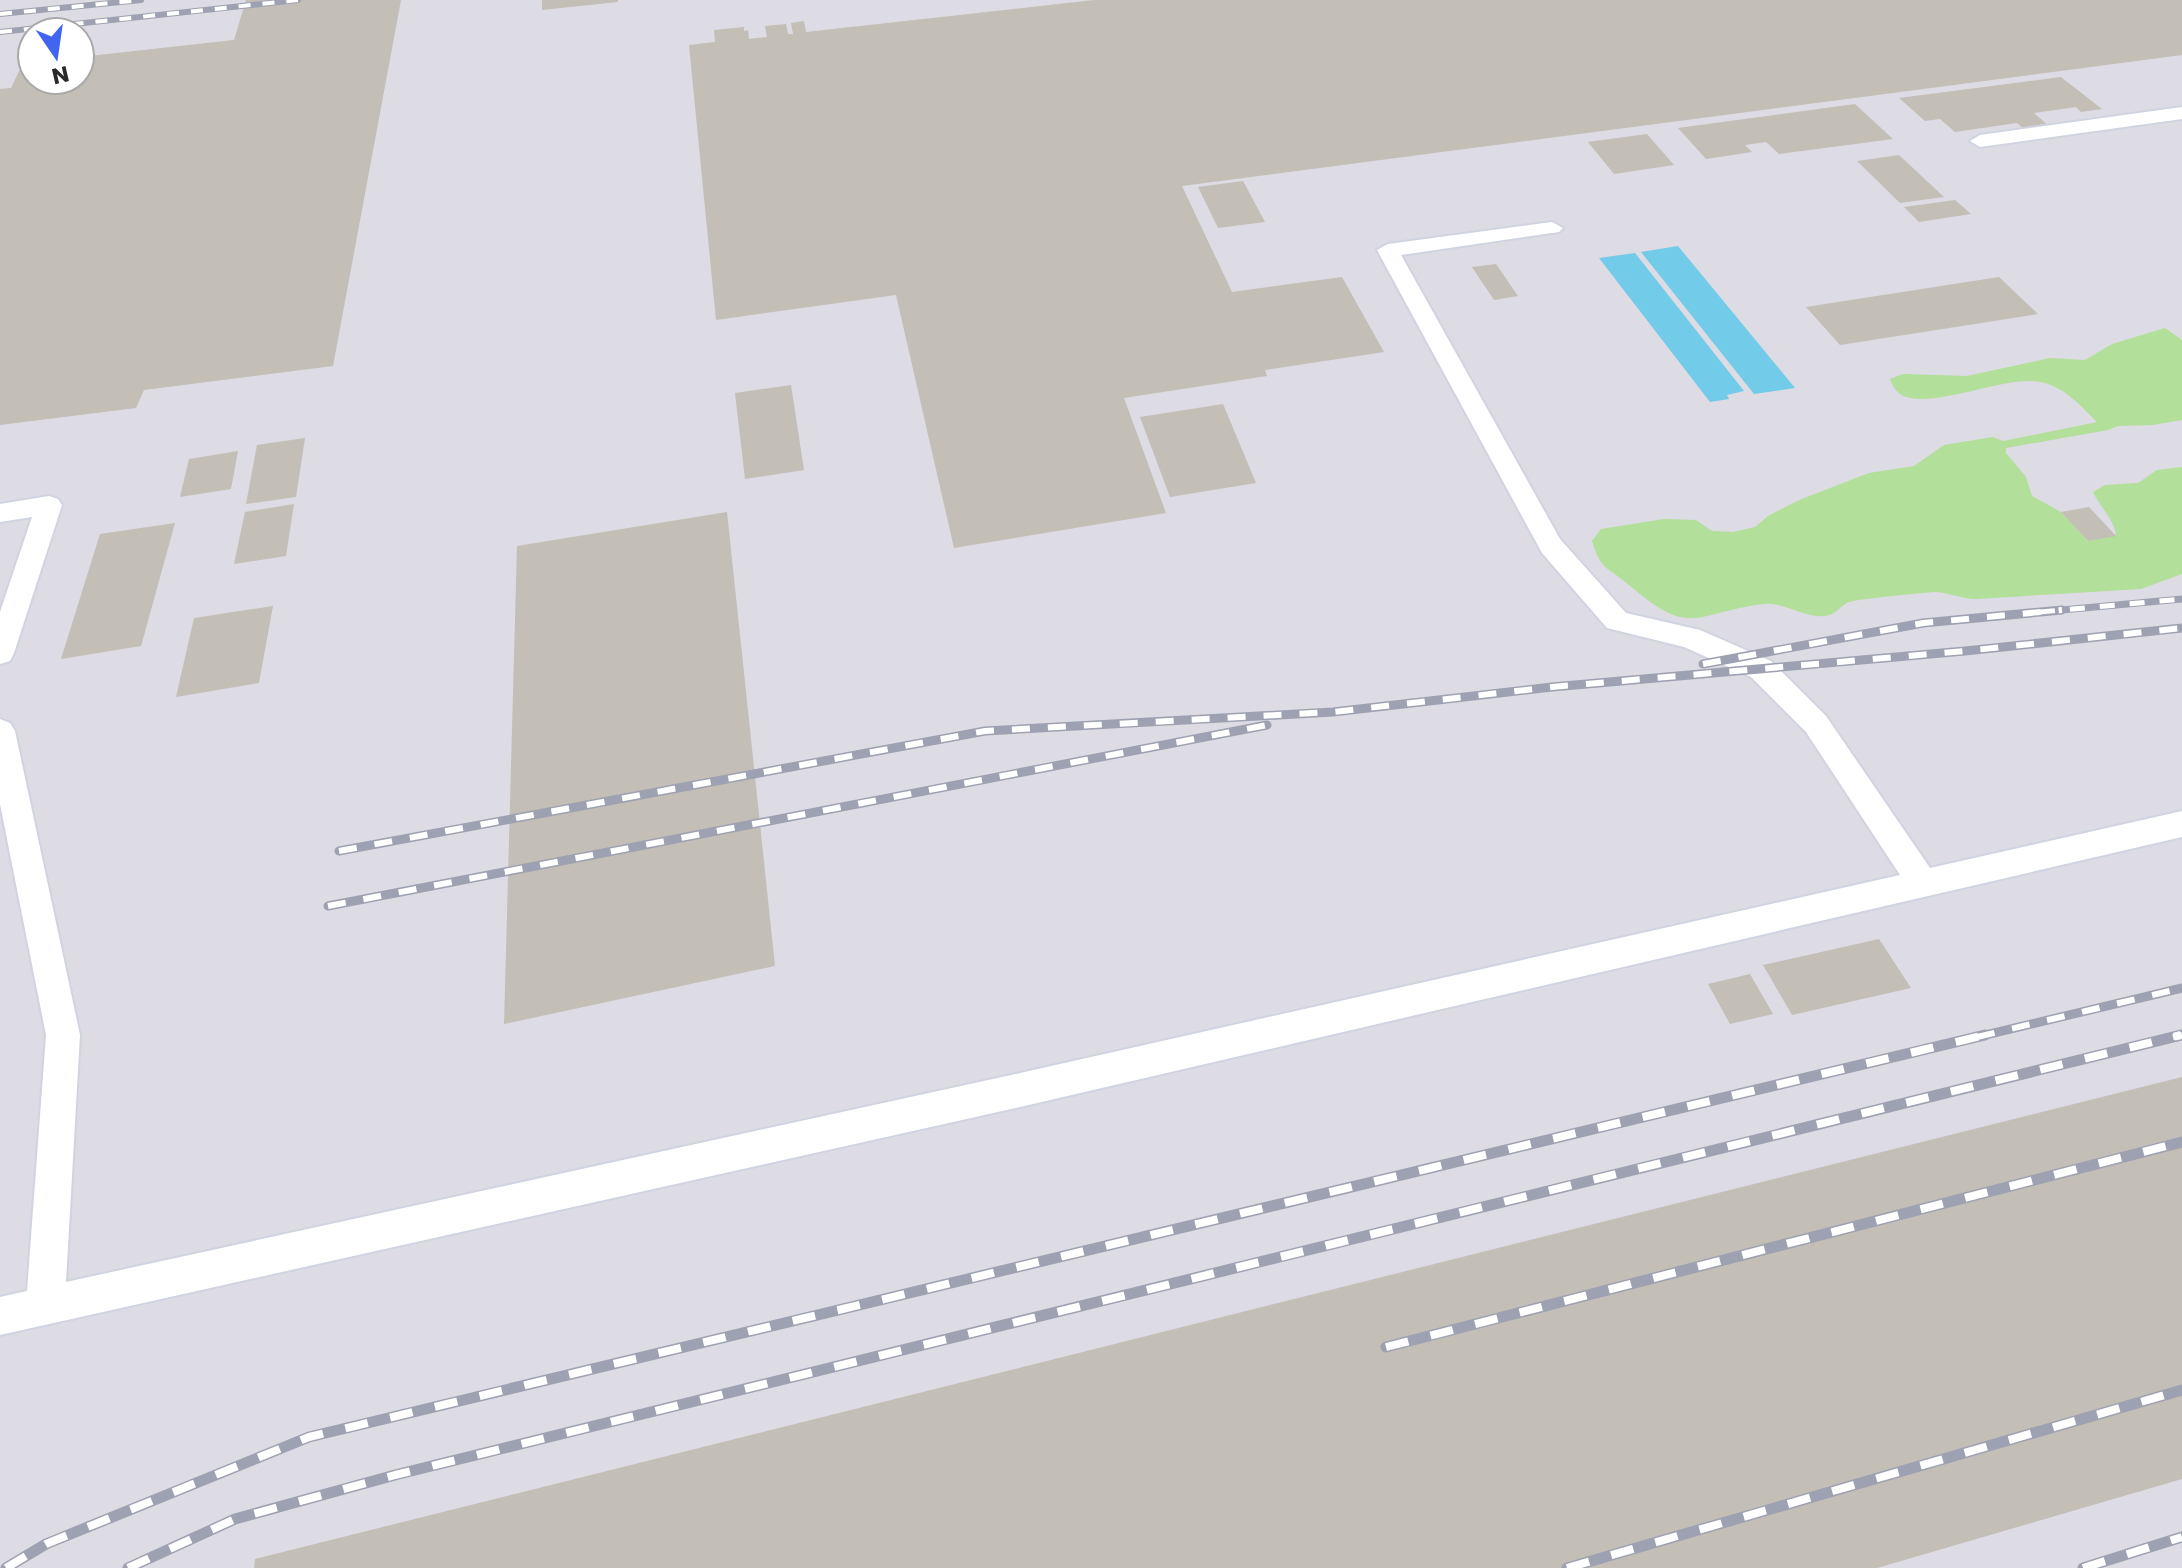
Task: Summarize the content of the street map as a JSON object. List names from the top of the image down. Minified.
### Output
{"north":"bottom"}
